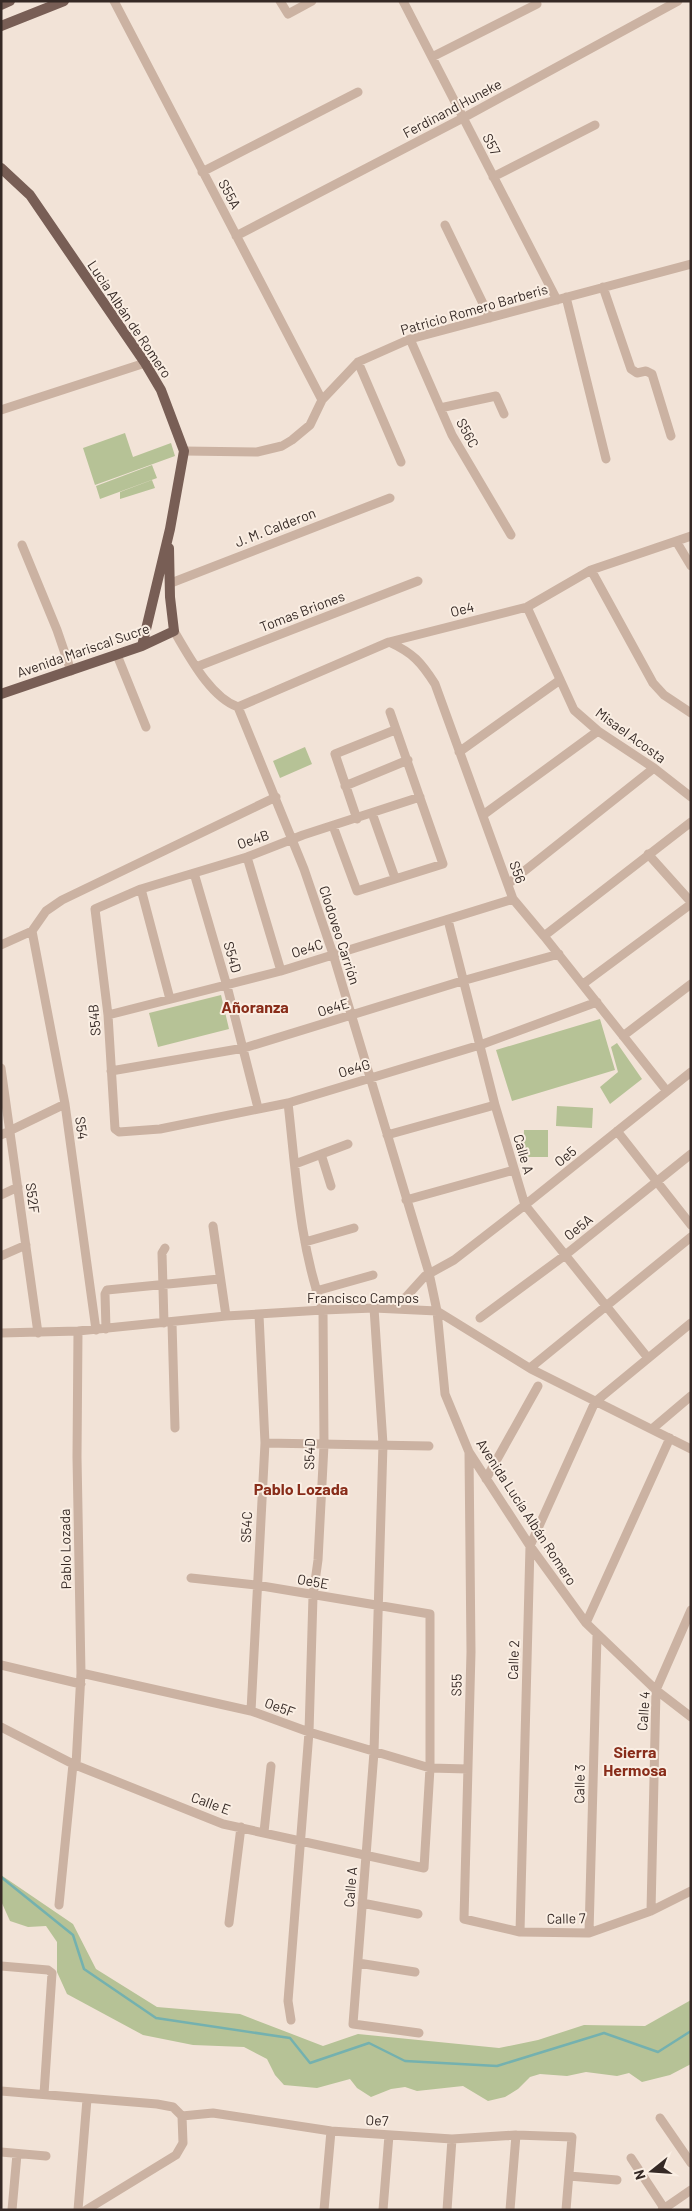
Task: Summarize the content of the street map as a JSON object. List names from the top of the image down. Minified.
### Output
{"streets":{"main road":["Lucía Albán de Romero","Avenida Mariscal Sucre"],"street":["Ferdinand Huneke","S57","S55A","Patricio Romero Barberis","S56C","J. M. Calderon","Oe4","Tomas Briones","Misael Acosta","Oe4B","S56","Clodoveo Carrión","Oe4C","S54D","Oe4E","S54B","Oe4G","S54","Calle A","Oe5","S52F","Oe5A","Francisco Campos","Avenida Lucía Albán Romero","S54C","Pablo Lozada","Oe5E","Calle 2","S55","Oe5F","Calle 4","Calle 3","Calle E","Calle 7","Oe7"]},"crossings":[["Ferdinand Huneke","S57"],["Ferdinand Huneke","S55A"],["S57","Patricio Romero Barberis"],["S55A","Patricio Romero Barberis"],["Patricio Romero Barberis","Lucía Albán de Romero"],["Patricio Romero Barberis","S56C"],["Oe4","Misael Acosta"],["Oe4","S56"],["Oe4","Clodoveo Carrión"],["Oe4B","Clodoveo Carrión"],["Oe4B","S54D"],["Oe4B","S54B"],["S56","Oe4C"],["S56","Oe4E"],["S56","Oe4G"],["S56","Oe5"],["Clodoveo Carrión","Oe4C"],["Clodoveo Carrión","Oe4E"],["Clodoveo Carrión","Oe4G"],["Clodoveo Carrión","Oe5"],["Clodoveo Carrión","Avenida Lucía Albán Romero"],["Oe4C","S54D"],["Oe4C","S54B"],["Oe4C","Calle A"],["S54D","Oe4E"],["S54D","Oe4G"],["S54D","Francisco Campos"],["S54D","Oe5E"],["S54D","Oe5F"],["S54D","Calle E"],["Oe4E","S54B"],["Oe4E","Calle A"],["S54B","Oe4G"],["Oe4G","Calle A"],["S54","Francisco Campos"],["Calle A","Oe5"],["Calle A","Oe5A"],["Calle A","Oe5F"],["Calle A","Calle E"],["Oe5","Francisco Campos"],["Oe5","Avenida Lucía Albán Romero"],["S52F","Francisco Campos"],["Francisco Campos","Avenida Lucía Albán Romero"],["Francisco Campos","S54C"],["Francisco Campos","Pablo Lozada"],["Francisco Campos","Calle 2"],["Avenida Lucía Albán Romero","Calle 2"],["Avenida Lucía Albán Romero","S55"],["Avenida Lucía Albán Romero","Calle 4"],["Avenida Lucía Albán Romero","Calle 3"],["S54C","Oe5E"],["S54C","Oe5F"],["Pablo Lozada","Oe5F"],["Pablo Lozada","Calle E"],["Oe5E","Oe5F"],["Oe5E","Calle E"],["Calle 2","Calle 7"],["S55","Oe5F"],["S55","Calle 7"],["Oe5F","Calle E"],["Calle 4","Calle 7"],["Calle 3","Calle 7"]],"districts":["Añoranza","Pablo Lozada","Sierra Hermosa"],"north":"left"}
